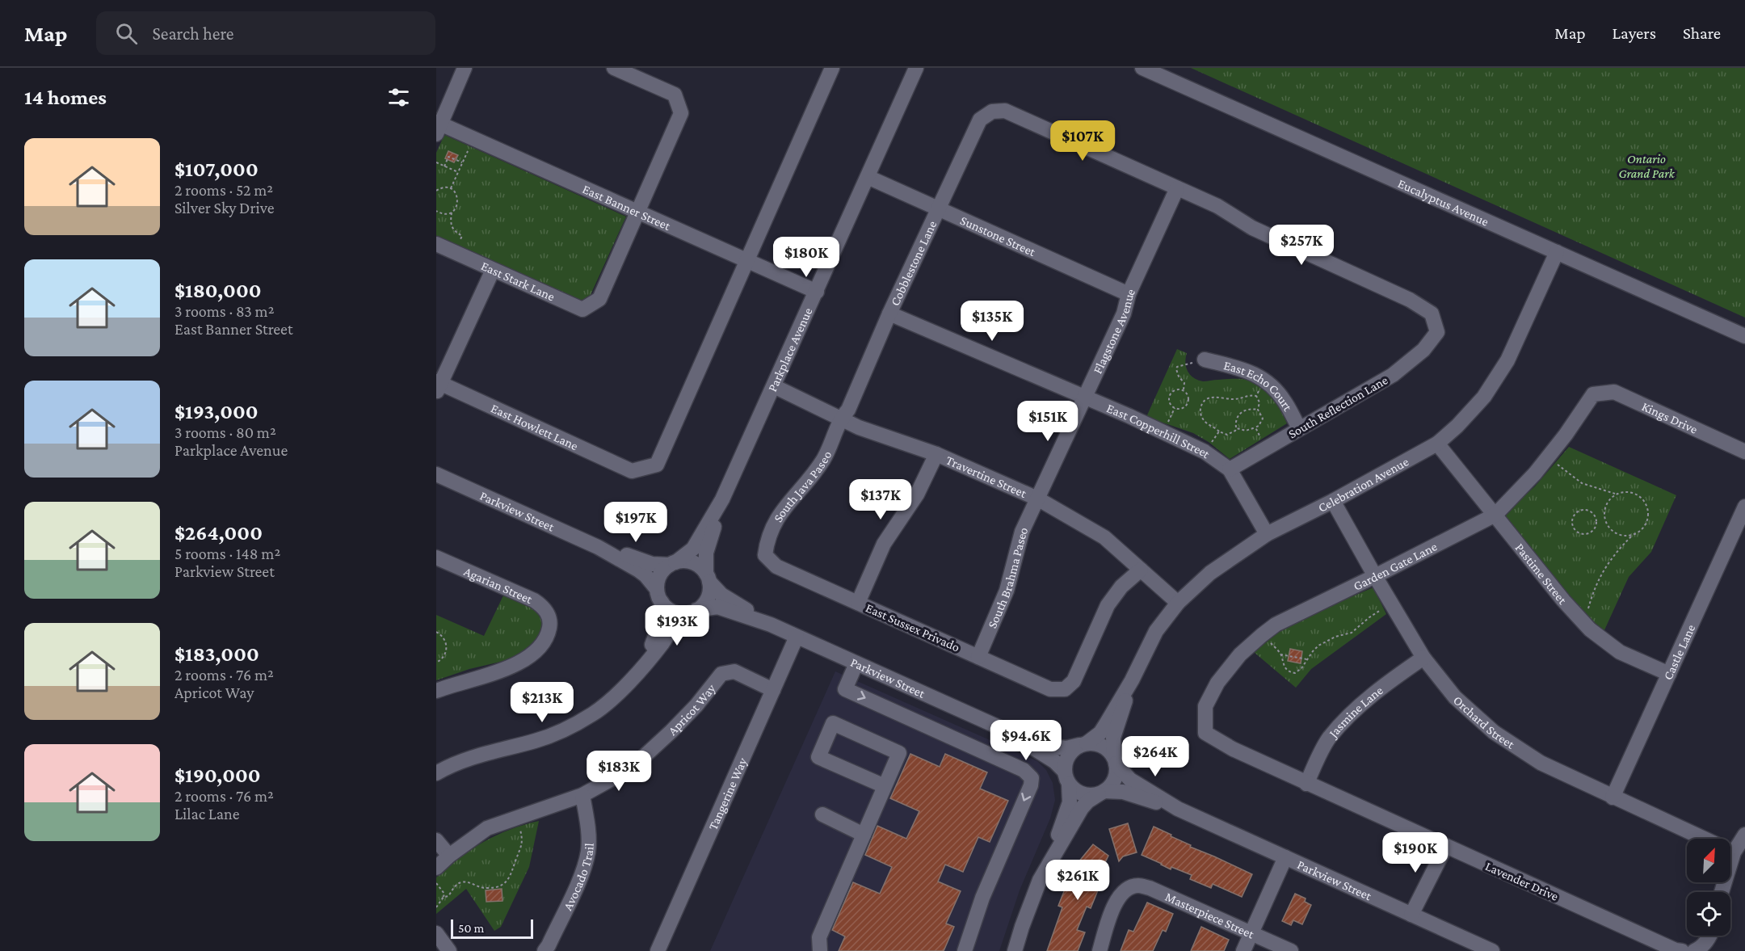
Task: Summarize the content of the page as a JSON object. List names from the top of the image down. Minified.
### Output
{"streets":{"street":["Eucalyptus Avenue","East Banner Street","Sunstone Street","Cobblestone Lane","East Stark Lane","Flagstone Avenue","Parkplace Avenue","East Echo Court","South Reflection Lane","Kings Drive","East Howlett Lane","East Copperhill Street","Travertine Street","Celebration Avenue","South Java Paseo","Parkview Street","Garden Gate Lane","Pastime Street","South Brahma Paseo","Agarian Street","East Sussex Privado","Castle Lane","Apricot Way","Jasmine Lane","Orchard Street","Tangerine Way","Avocado Trail","Lavender Drive","Masterpiece Street"]},"crossings":[["Eucalyptus Avenue","Celebration Avenue"],["East Banner Street","East Stark Lane"],["East Banner Street","Parkplace Avenue"],["East Banner Street","East Howlett Lane"],["Sunstone Street","Cobblestone Lane"],["Sunstone Street","Flagstone Avenue"],["Sunstone Street","Parkplace Avenue"],["Cobblestone Lane","Flagstone Avenue"],["Cobblestone Lane","South Reflection Lane"],["Cobblestone Lane","East Copperhill Street"],["Cobblestone Lane","Travertine Street"],["Cobblestone Lane","South Java Paseo"],["Flagstone Avenue","South Reflection Lane"],["Flagstone Avenue","East Copperhill Street"],["Flagstone Avenue","Travertine Street"],["Flagstone Avenue","South Brahma Paseo"],["Parkplace Avenue","Travertine Street"],["East Echo Court","South Reflection Lane"],["South Reflection Lane","East Copperhill Street"],["Kings Drive","Garden Gate Lane"],["Travertine Street","Celebration Avenue"],["Travertine Street","South Java Paseo"],["Travertine Street","South Brahma Paseo"],["Travertine Street","East Sussex Privado"],["Celebration Avenue","Parkview Street"],["Celebration Avenue","Pastime Street"],["Celebration Avenue","Orchard Street"],["South Java Paseo","East Sussex Privado"],["Parkview Street","Tangerine Way"],["Garden Gate Lane","Pastime Street"],["Garden Gate Lane","Orchard Street"],["Garden Gate Lane","Lavender Drive"],["Pastime Street","Castle Lane"],["South Brahma Paseo","East Sussex Privado"],["Castle Lane","Orchard Street"],["Apricot Way","Tangerine Way"],["Apricot Way","Avocado Trail"],["Jasmine Lane","Orchard Street"],["Jasmine Lane","Lavender Drive"]],"parks":["Ontario Grand Park"],"scale_bar":"50 m","north":"top right","page":{"header":"Map","search":"Search here","nav":["Map","Layers","Share"],"heading":"14 homes","price":["$107K","$257K","$180K","$135K","$151K","$137K","$197K","$193K","$213K","$94.6K","$264K","$183K","$190K","$261K"],"list":[{"name":"$107,000","note":"2 rooms · 52 m² · Silver Sky Drive"},{"name":"$180,000","note":"3 rooms · 83 m² · East Banner Street"},{"name":"$193,000","note":"3 rooms · 80 m² · Parkplace Avenue"},{"name":"$264,000","note":"5 rooms · 148 m² · Parkview Street"},{"name":"$183,000","note":"2 rooms · 76 m² · Apricot Way"},{"name":"$190,000","note":"2 rooms · 76 m² · Lilac Lane"}],"scale":"50 m"}}
